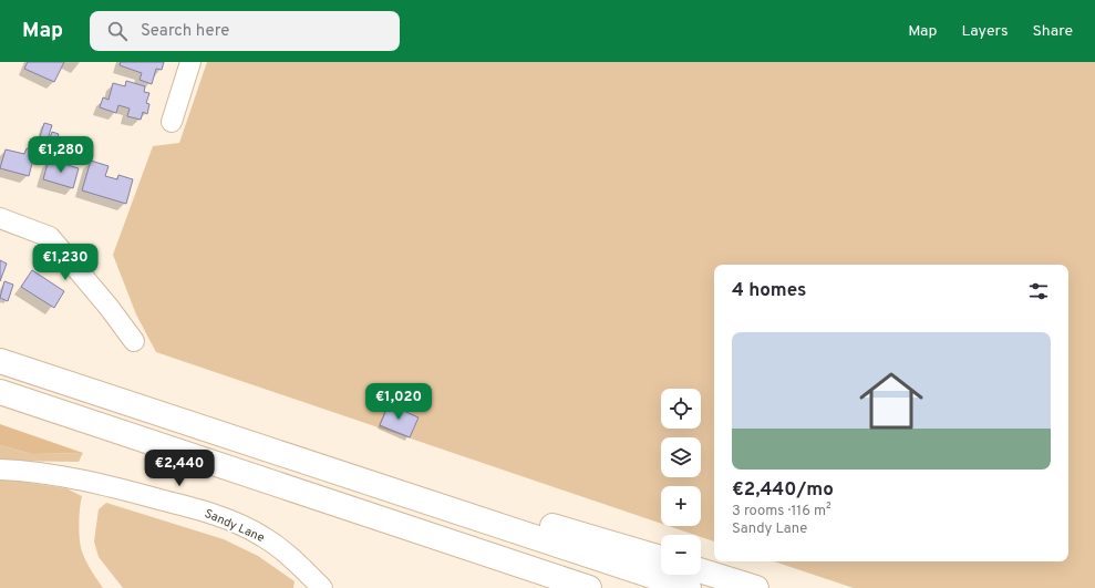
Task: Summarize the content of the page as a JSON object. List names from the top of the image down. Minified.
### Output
{"streets":{"street":["Sandy Lane"]},"page":{"header":"Map","search":"Search here","nav":["Map","Layers","Share"],"price":["€1,280","€1,230","€1,020","€2,440"],"heading":"4 homes","list":[{"name":"€2,440/mo","note":"3 rooms · 116 m² · Sandy Lane"}],"map_buttons":["+","−"]}}
